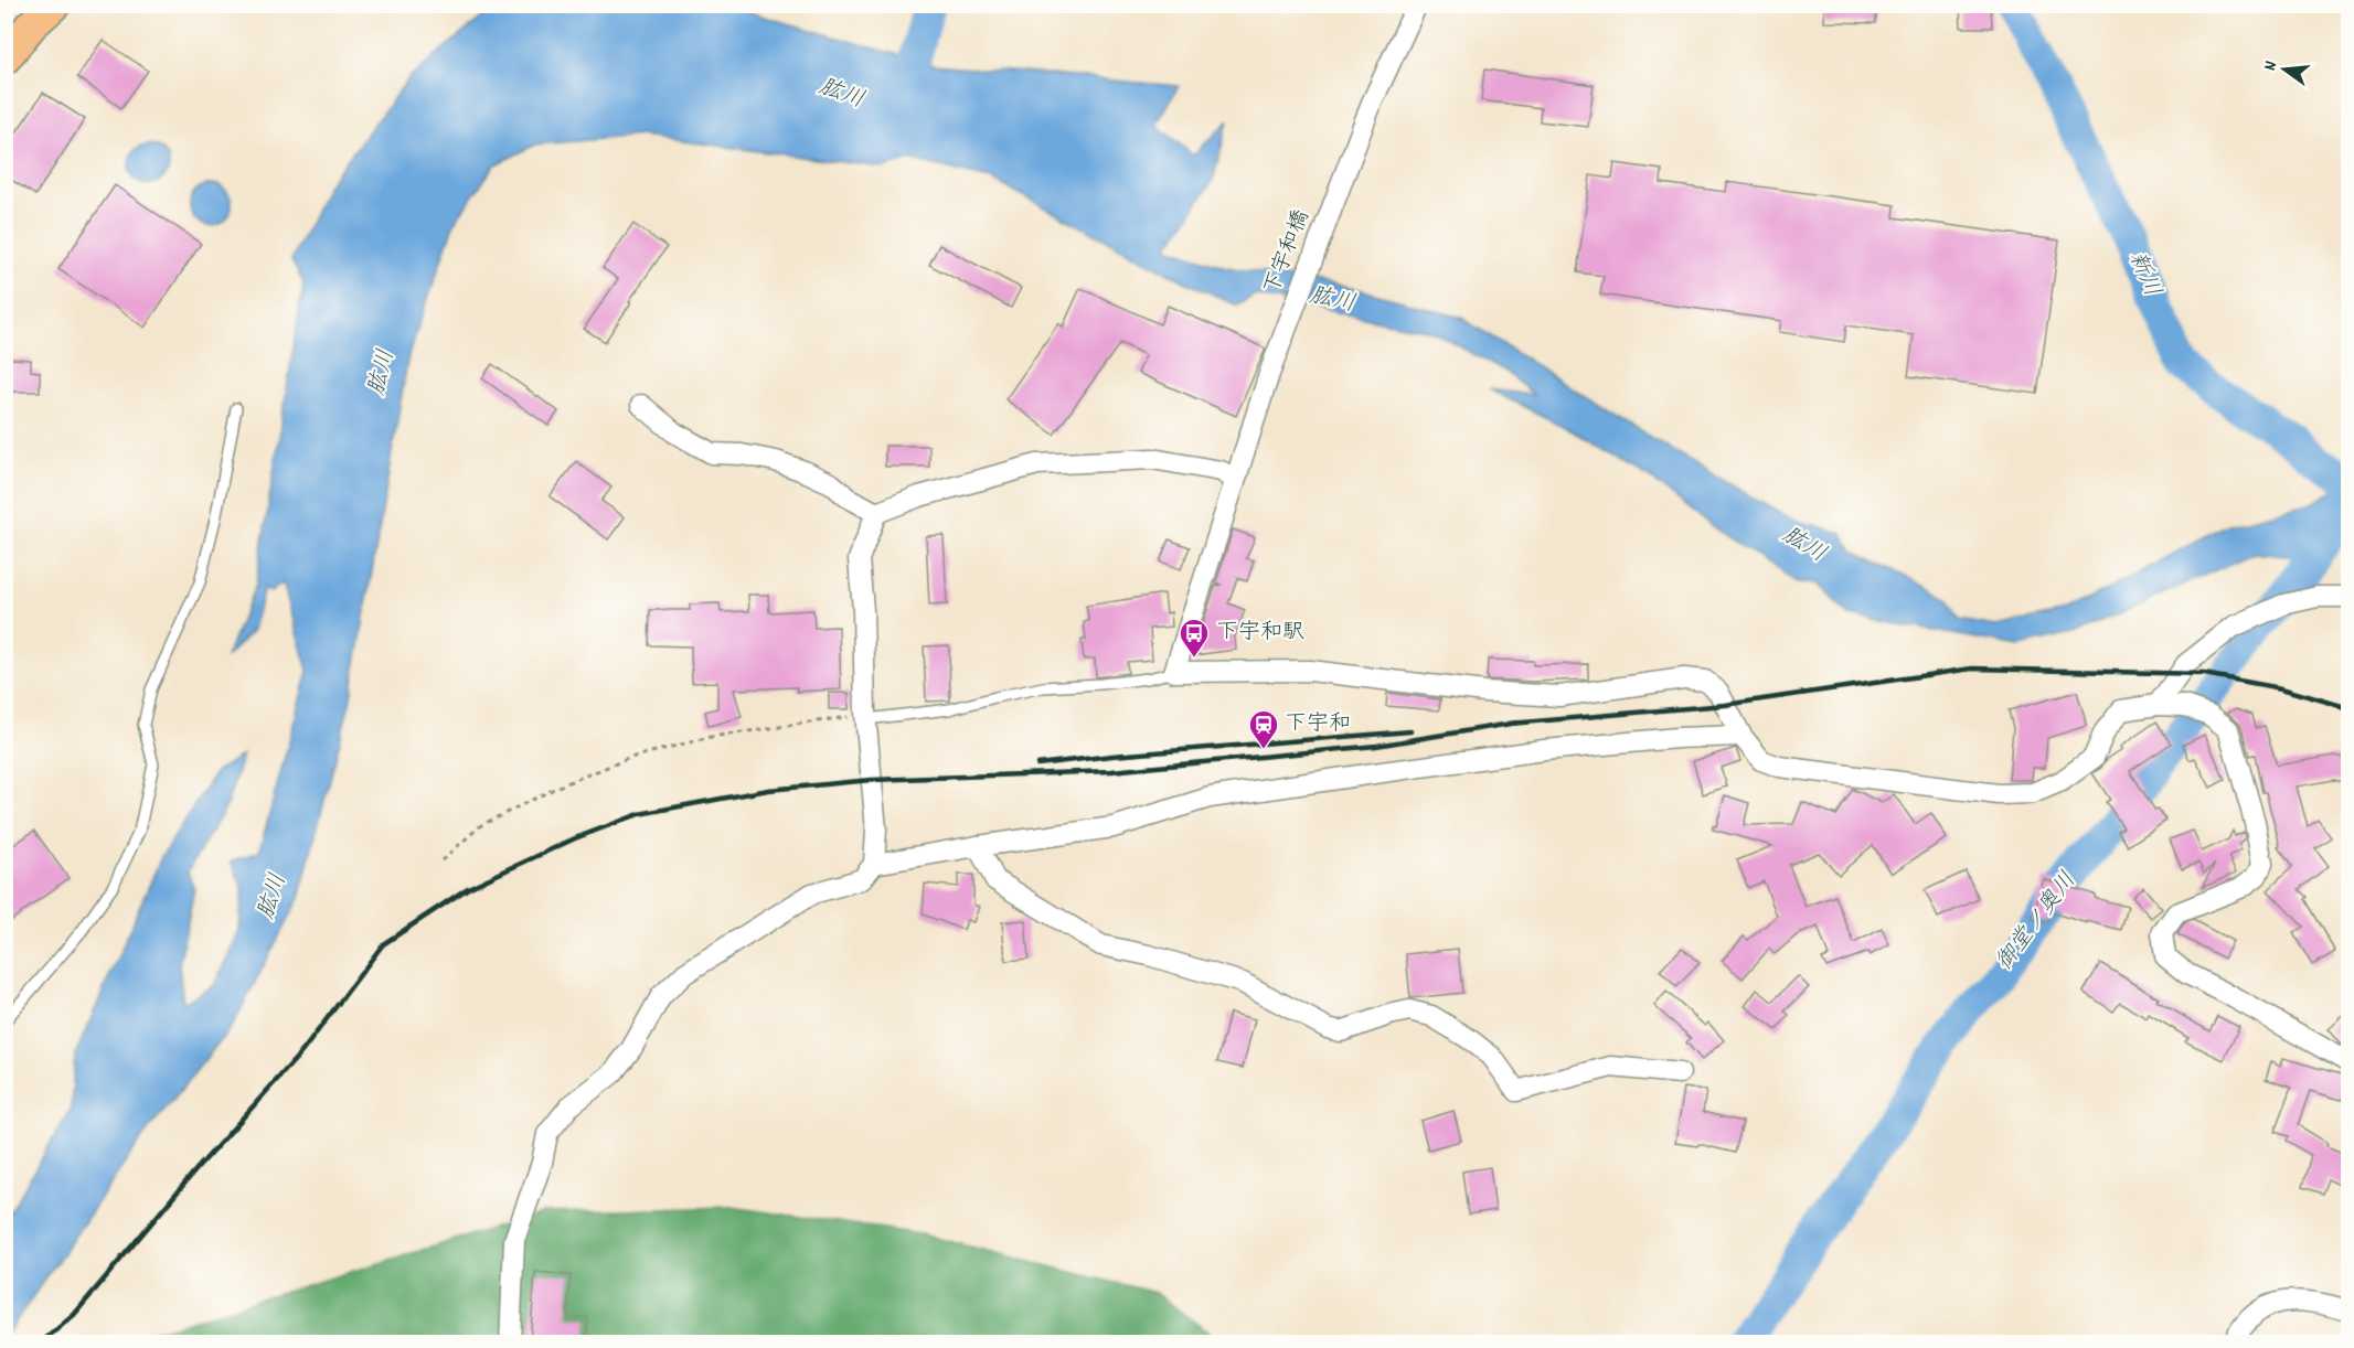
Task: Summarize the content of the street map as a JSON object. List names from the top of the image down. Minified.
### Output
{"streets":{"street":["下宇和橋"]},"water":["肱川","新川","御堂ノ奥川"],"places":{"bus stop":["下宇和駅"],"station":["下宇和"]},"north":"left"}
